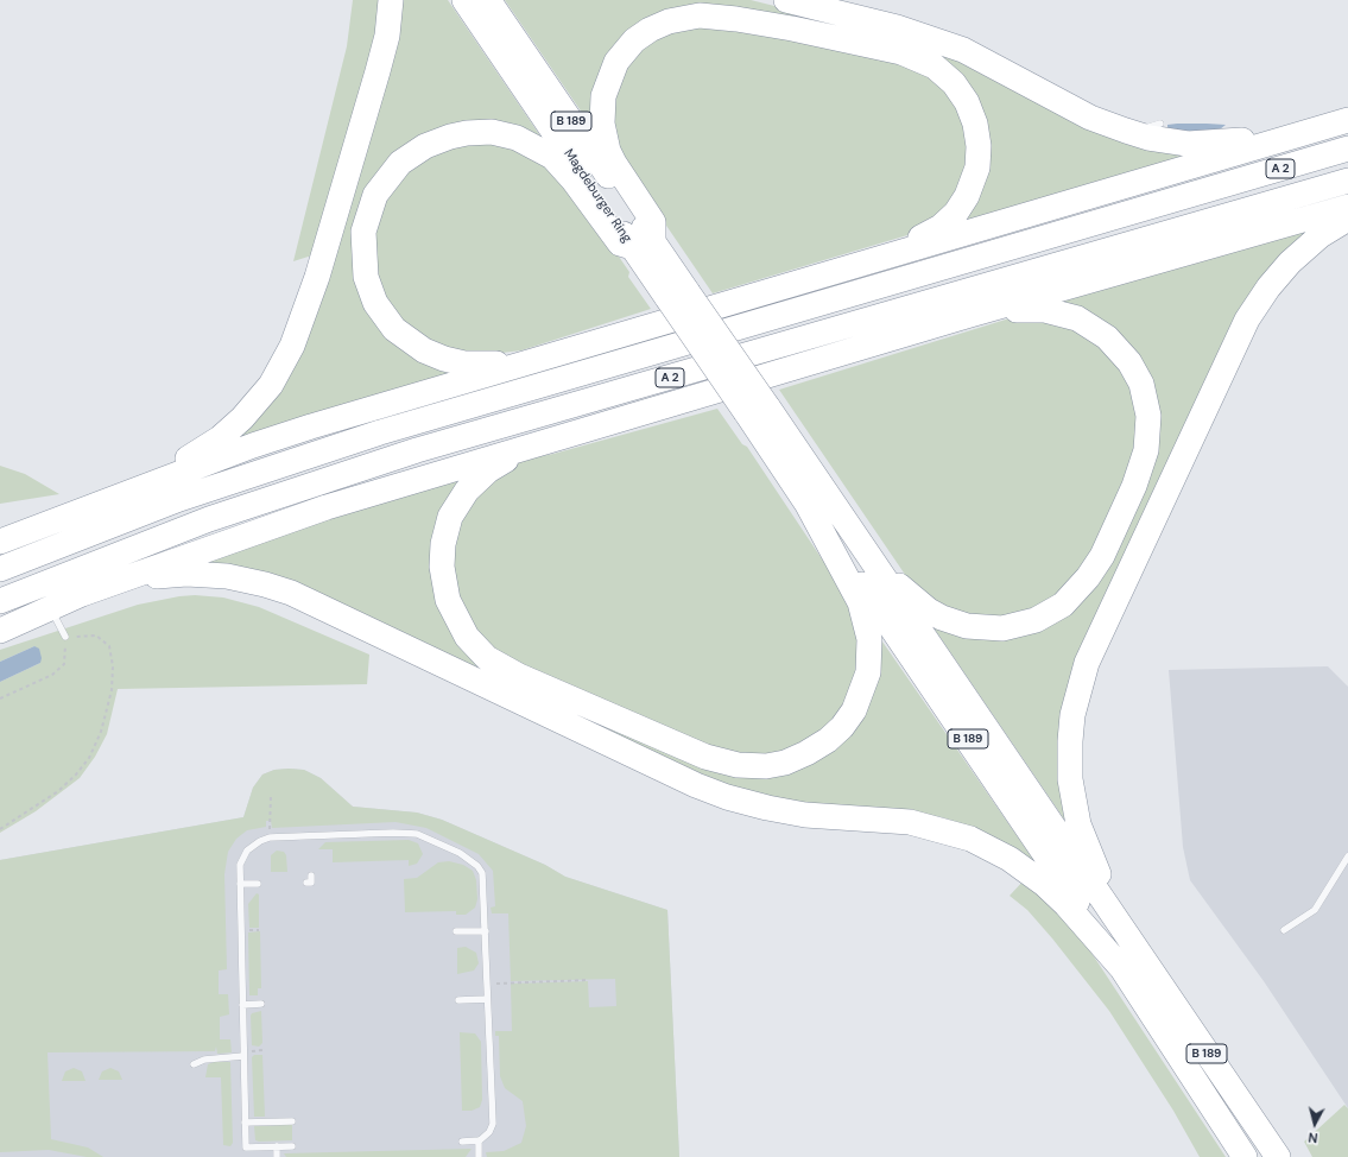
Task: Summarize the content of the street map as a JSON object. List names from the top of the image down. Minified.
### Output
{"streets":{"highway":["B 189","A 2","Magdeburger Ring"]},"crossings":[["B 189","Magdeburger Ring"]],"north":"bottom"}
